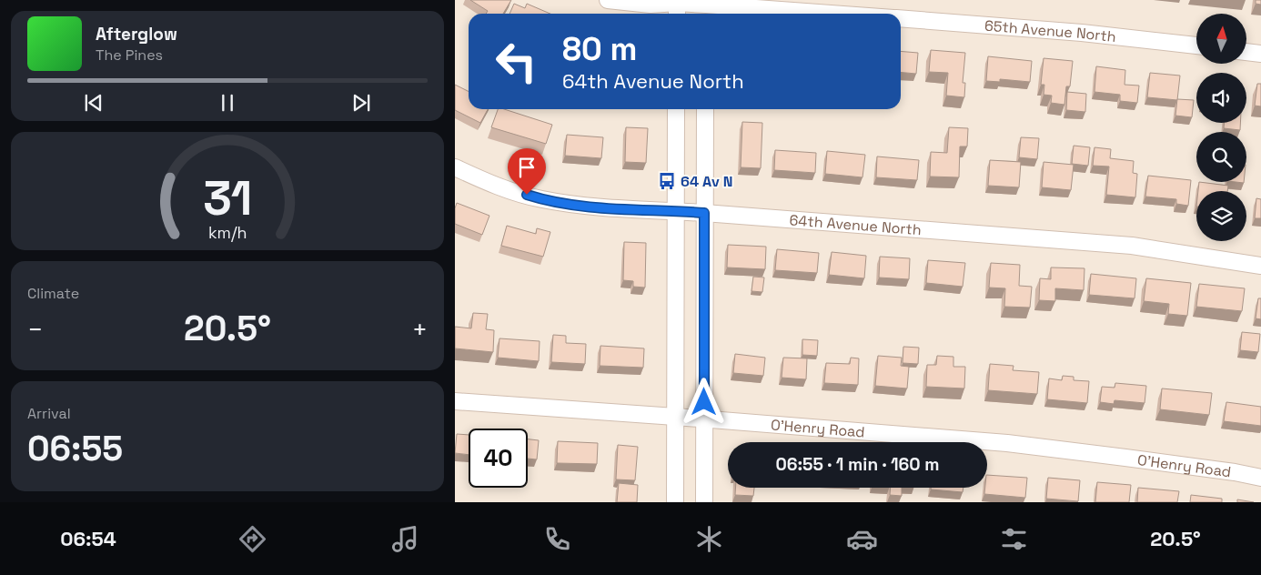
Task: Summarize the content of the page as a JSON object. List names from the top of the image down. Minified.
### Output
{"streets":{"street":["65th Avenue North","64th Avenue North","O'Henry Road"]},"places":{"bus stop":["64 Av N"]},"north":"top","page":{"turn":["80 m","64th Avenue North"],"song":["Afterglow","The Pines"],"tile":["Climate",["Arrival","06:55"]],"heat":["−","20.5°","+"],"limit":"40","trip":"06:55 · 1 min · 160 m","tabs":["06:54","20.5°"],"gauge":["31","km/h"]}}
